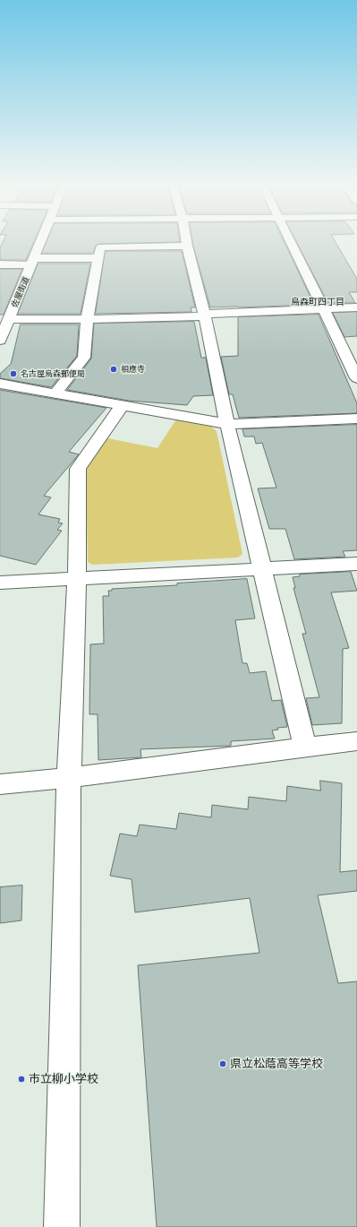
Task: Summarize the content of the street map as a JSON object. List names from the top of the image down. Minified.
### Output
{"streets":{"street":["佐屋街道"]},"districts":["烏森町四丁目"],"places":["相應寺","名古屋烏森郵便局","県立松蔭高等学校","市立柳小学校"]}
